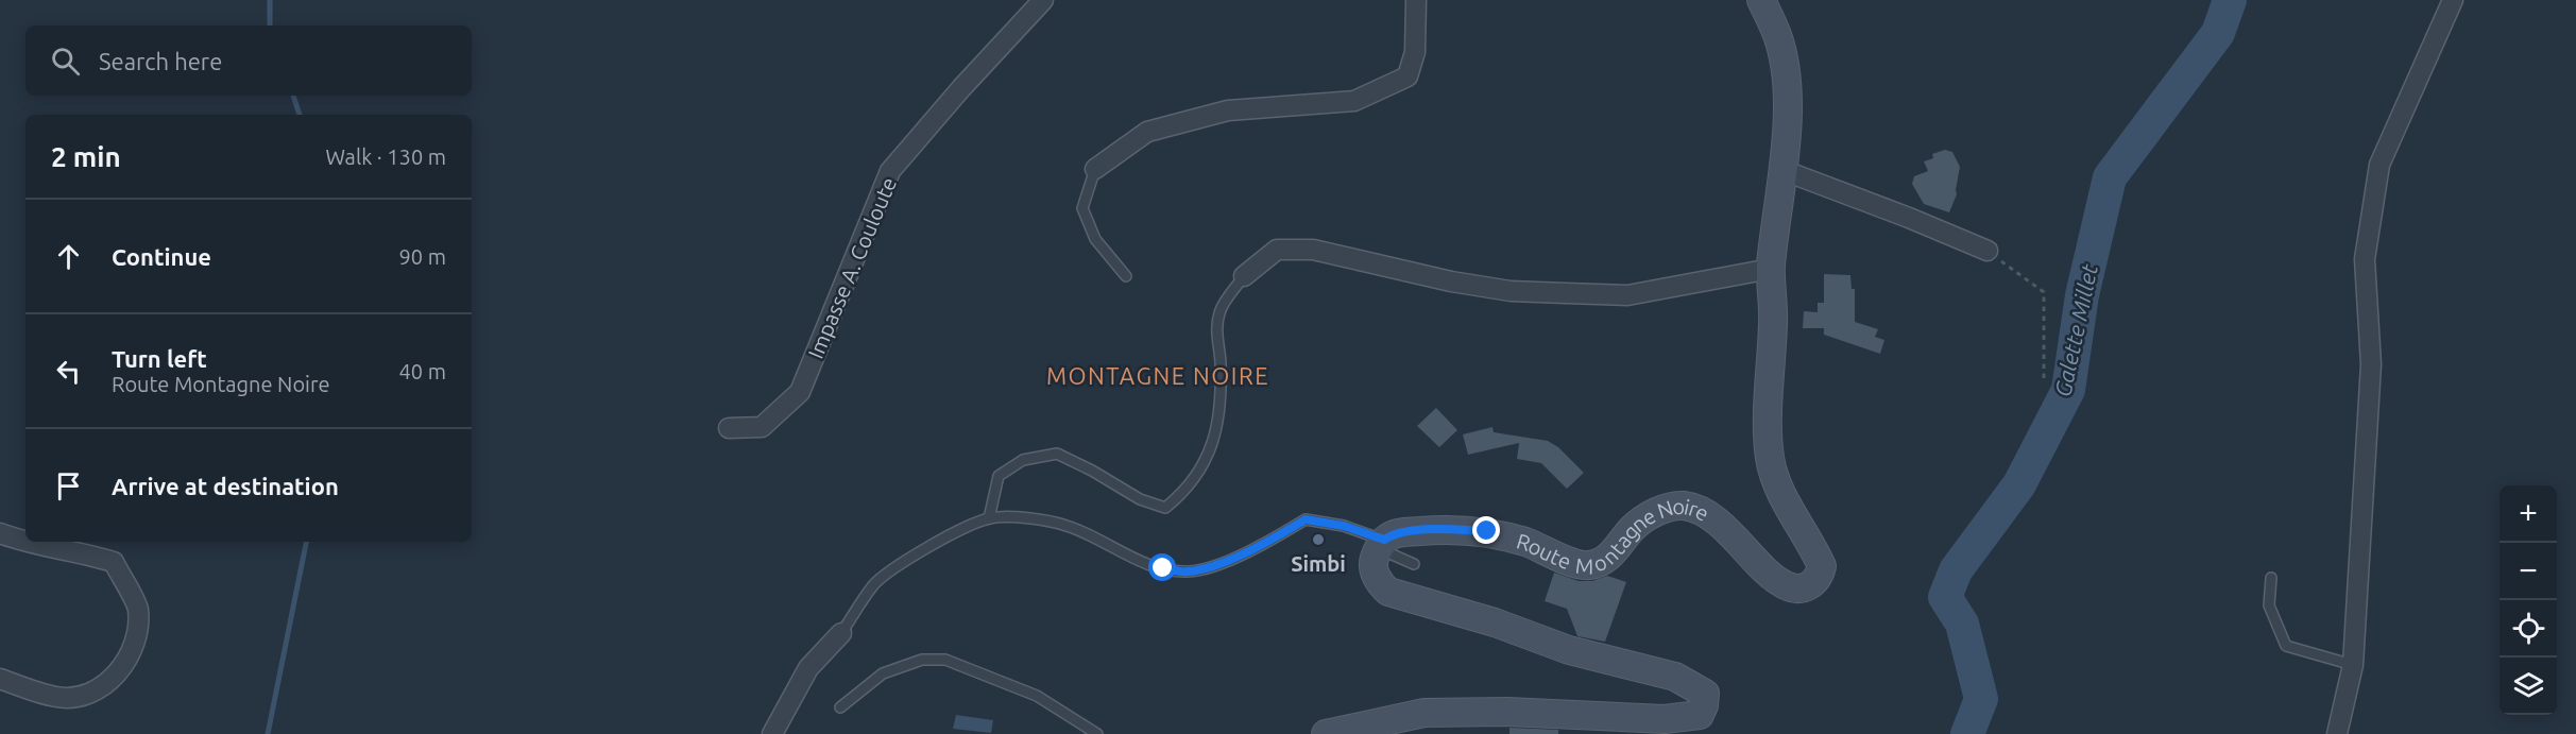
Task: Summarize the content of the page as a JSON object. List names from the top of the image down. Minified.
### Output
{"streets":{"street":["Impasse A. Couloute","Route Montagne Noire"]},"districts":["MONTAGNE NOIRE"],"water":["Galette Millet"],"places":["Simbi"],"page":{"search":"Search here","heading":["2 min","Walk · 130 m"],"list":[["Continue","90 m"],["Turn left","Route Montagne Noire","40 m"],"Arrive at destination"],"map_buttons":["+","−"]}}
